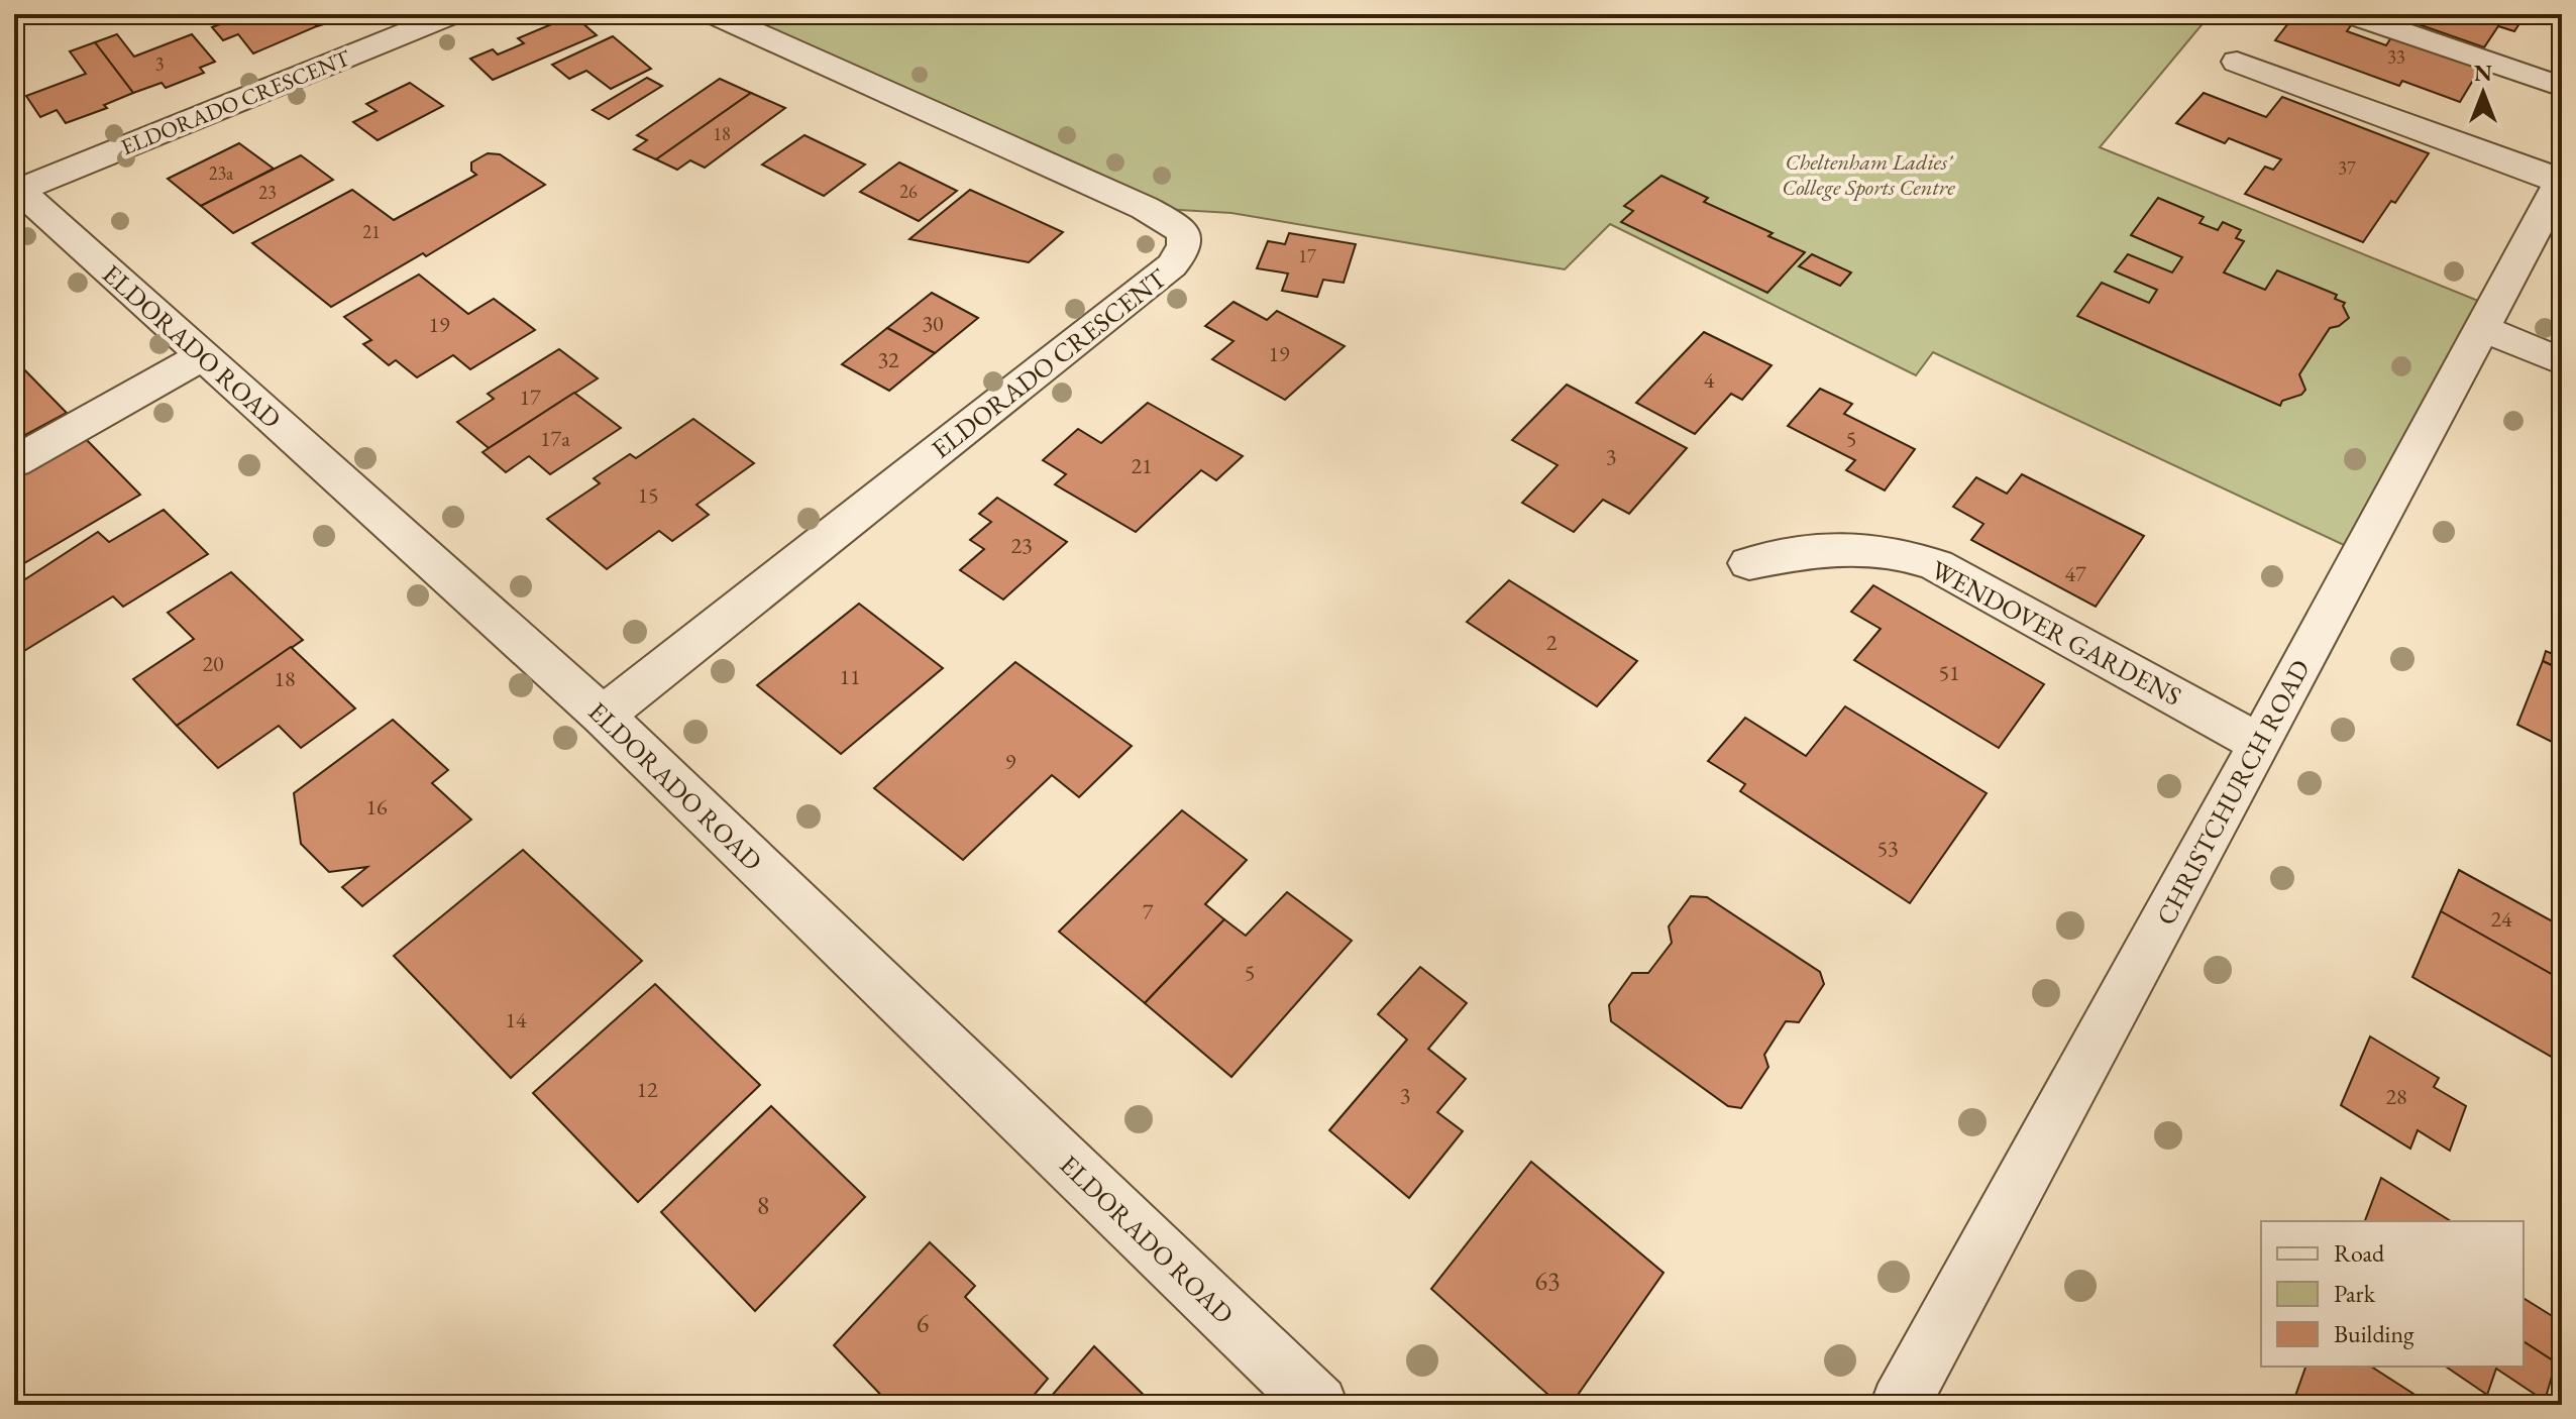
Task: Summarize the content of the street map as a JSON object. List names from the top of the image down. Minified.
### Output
{"streets":{"street":["ELDORADO CRESCENT","ELDORADO ROAD","WENDOVER GARDENS","CHRISTCHURCH ROAD"]},"crossings":[["ELDORADO CRESCENT","ELDORADO ROAD"],["WENDOVER GARDENS","CHRISTCHURCH ROAD"]],"parks":["Cheltenham Ladies' College Sports Centre"],"house_numbers":["33","3","18","37","23a","26","23","21","17","30","19","19","32","4","17","17a","5","3","21","15","23","47","2","20","51","11","18","9","16","53","7","24","5","14","12","3","28","8","63","6"],"legend":["Road","Park","Building"],"north":"top"}
